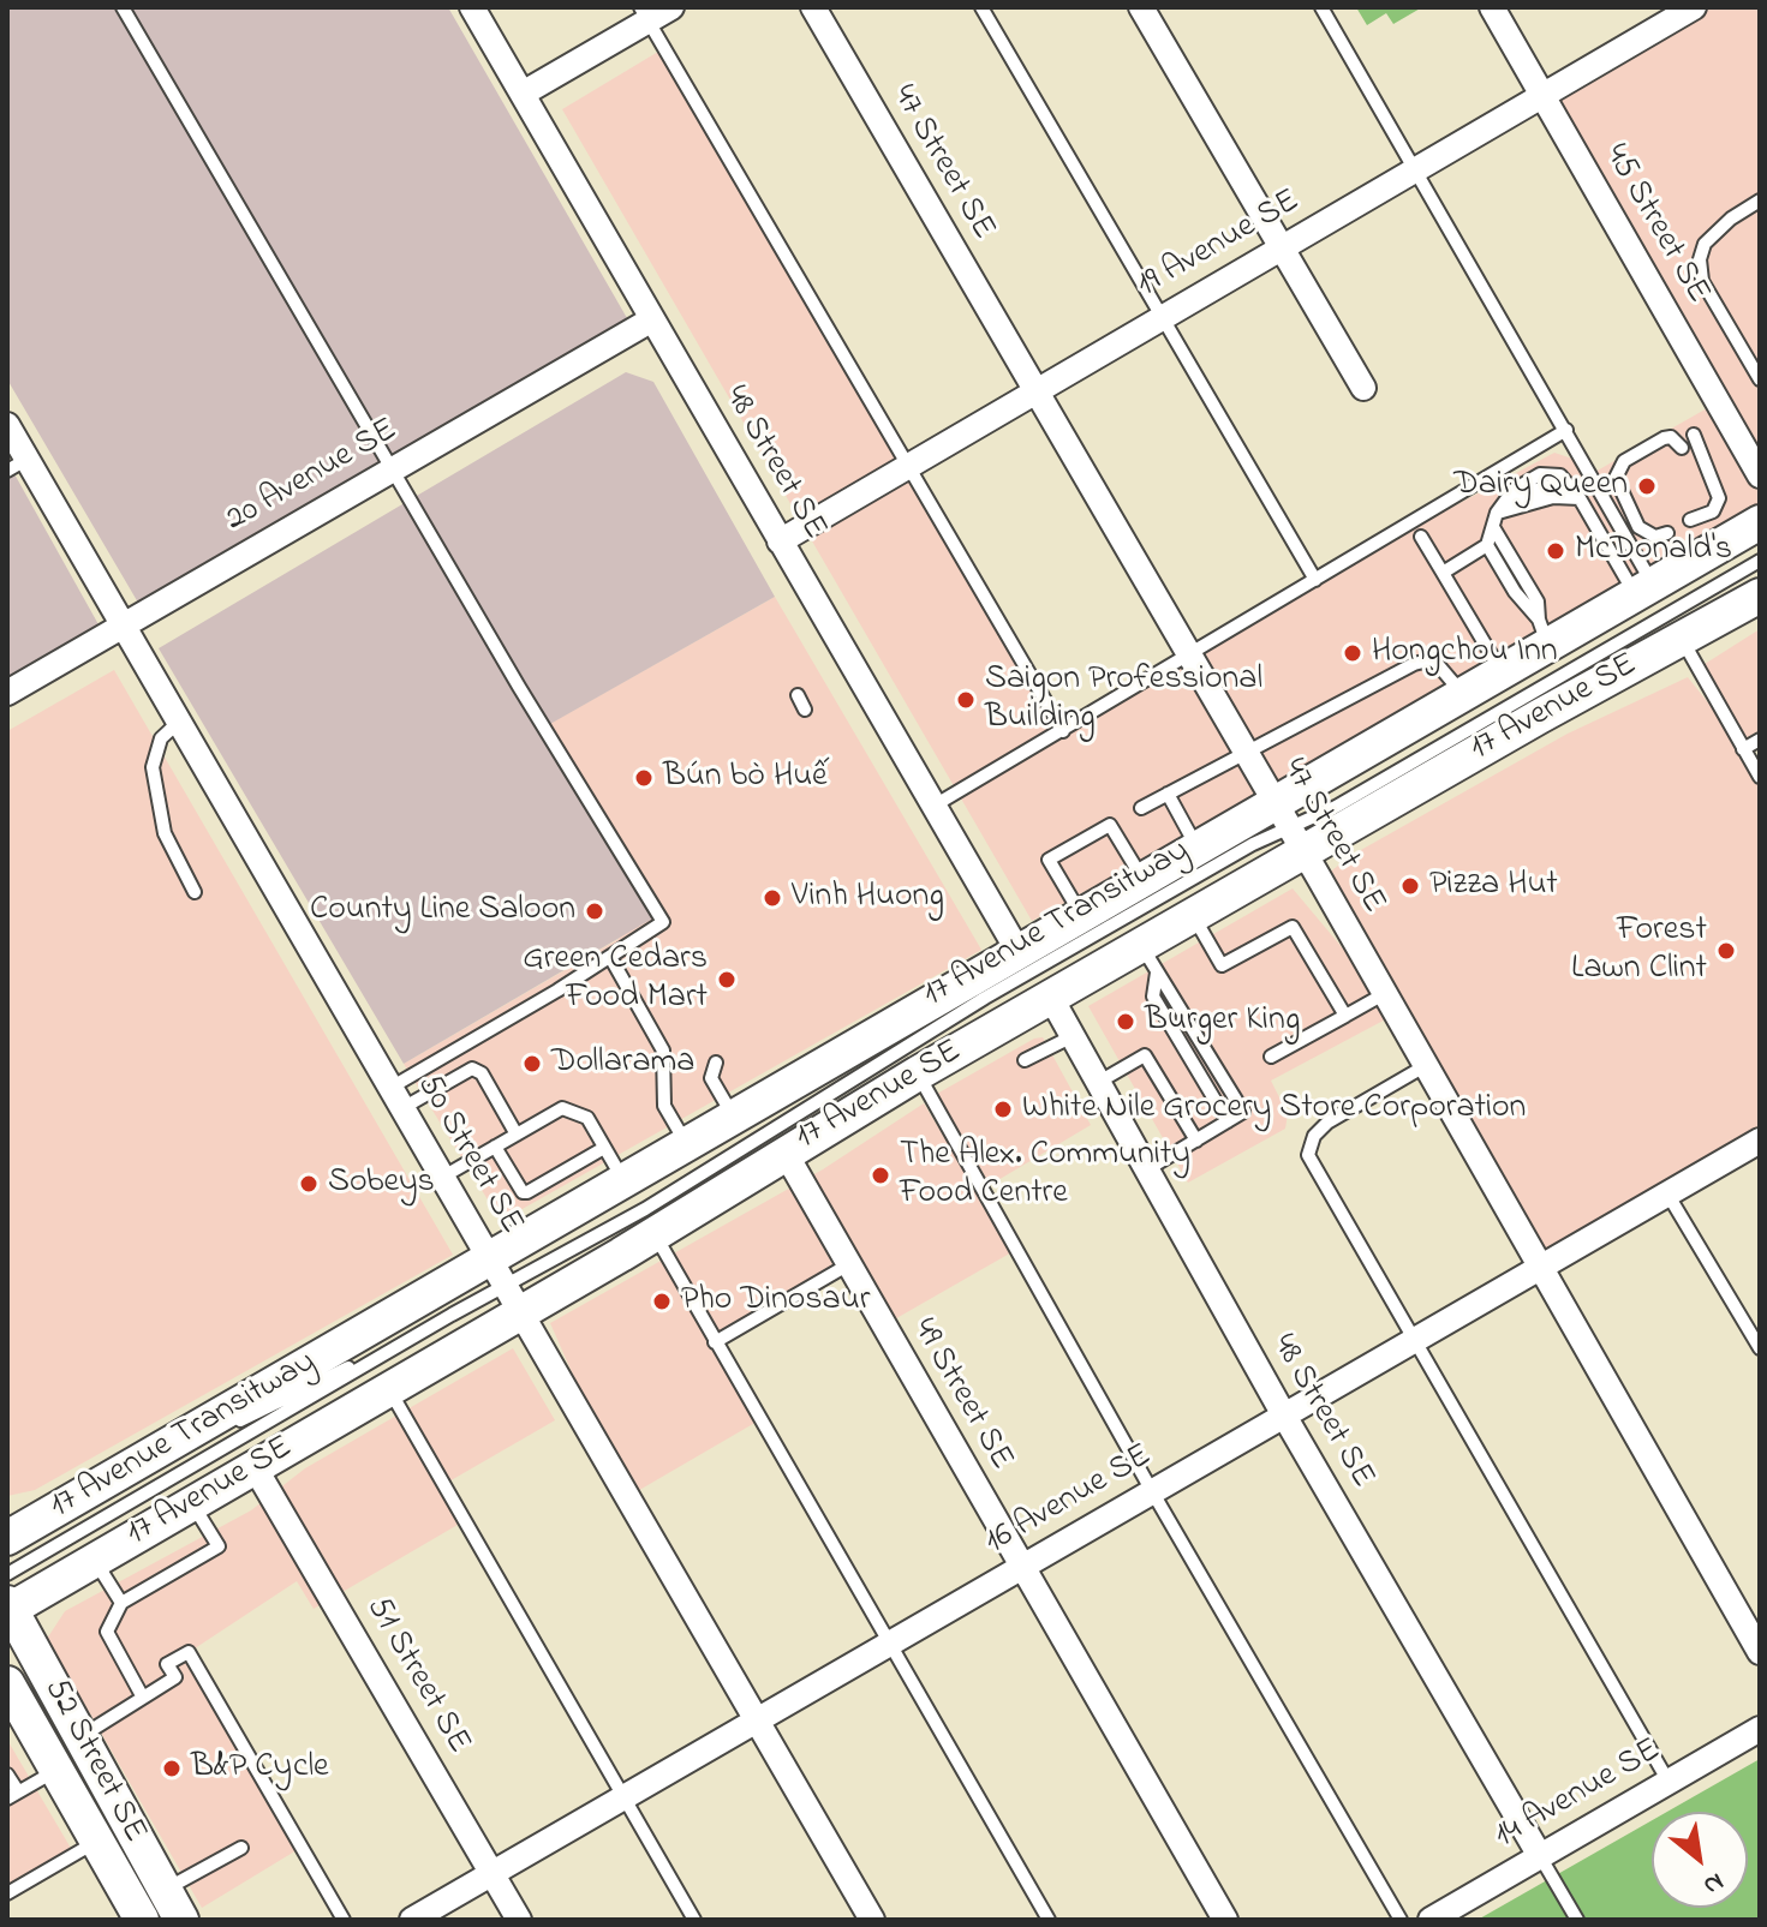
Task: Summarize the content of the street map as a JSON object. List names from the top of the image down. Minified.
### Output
{"streets":{"main road":["17 Avenue SE","52 Street SE"],"street":["47 Street SE","45 Street SE","19 Avenue SE","48 Street SE","20 Avenue SE","50 Street SE","49 Street SE","16 Avenue SE","51 Street SE","14 Avenue SE"],"lane":["17 Avenue Transitway"]},"crossings":[["47 Street SE","19 Avenue SE"],["47 Street SE","17 Avenue SE"],["47 Street SE","17 Avenue Transitway"],["47 Street SE","16 Avenue SE"],["45 Street SE","19 Avenue SE"],["19 Avenue SE","48 Street SE"],["48 Street SE","20 Avenue SE"],["48 Street SE","17 Avenue SE"],["48 Street SE","16 Avenue SE"],["48 Street SE","14 Avenue SE"],["20 Avenue SE","50 Street SE"],["17 Avenue SE","17 Avenue Transitway"],["17 Avenue SE","50 Street SE"],["17 Avenue SE","49 Street SE"],["17 Avenue SE","51 Street SE"],["17 Avenue SE","52 Street SE"],["17 Avenue Transitway","50 Street SE"],["50 Street SE","16 Avenue SE"],["49 Street SE","16 Avenue SE"],["16 Avenue SE","51 Street SE"]],"places":["Dairy Queen","McDonald's","Hongchou Inn","Saigon Professional Building","Bún bò Huế","Pizza Hut","Vinh Huong","County Line Saloon","Forest Lawn Clint","Green Cedars Food Mart","Burger King","Dollarama","White Nile Grocery Store Corporation","The Alex. Community Food Centre","Sobeys","Pho Dinosaur","B&P Cycle"],"north":"bottom right"}
